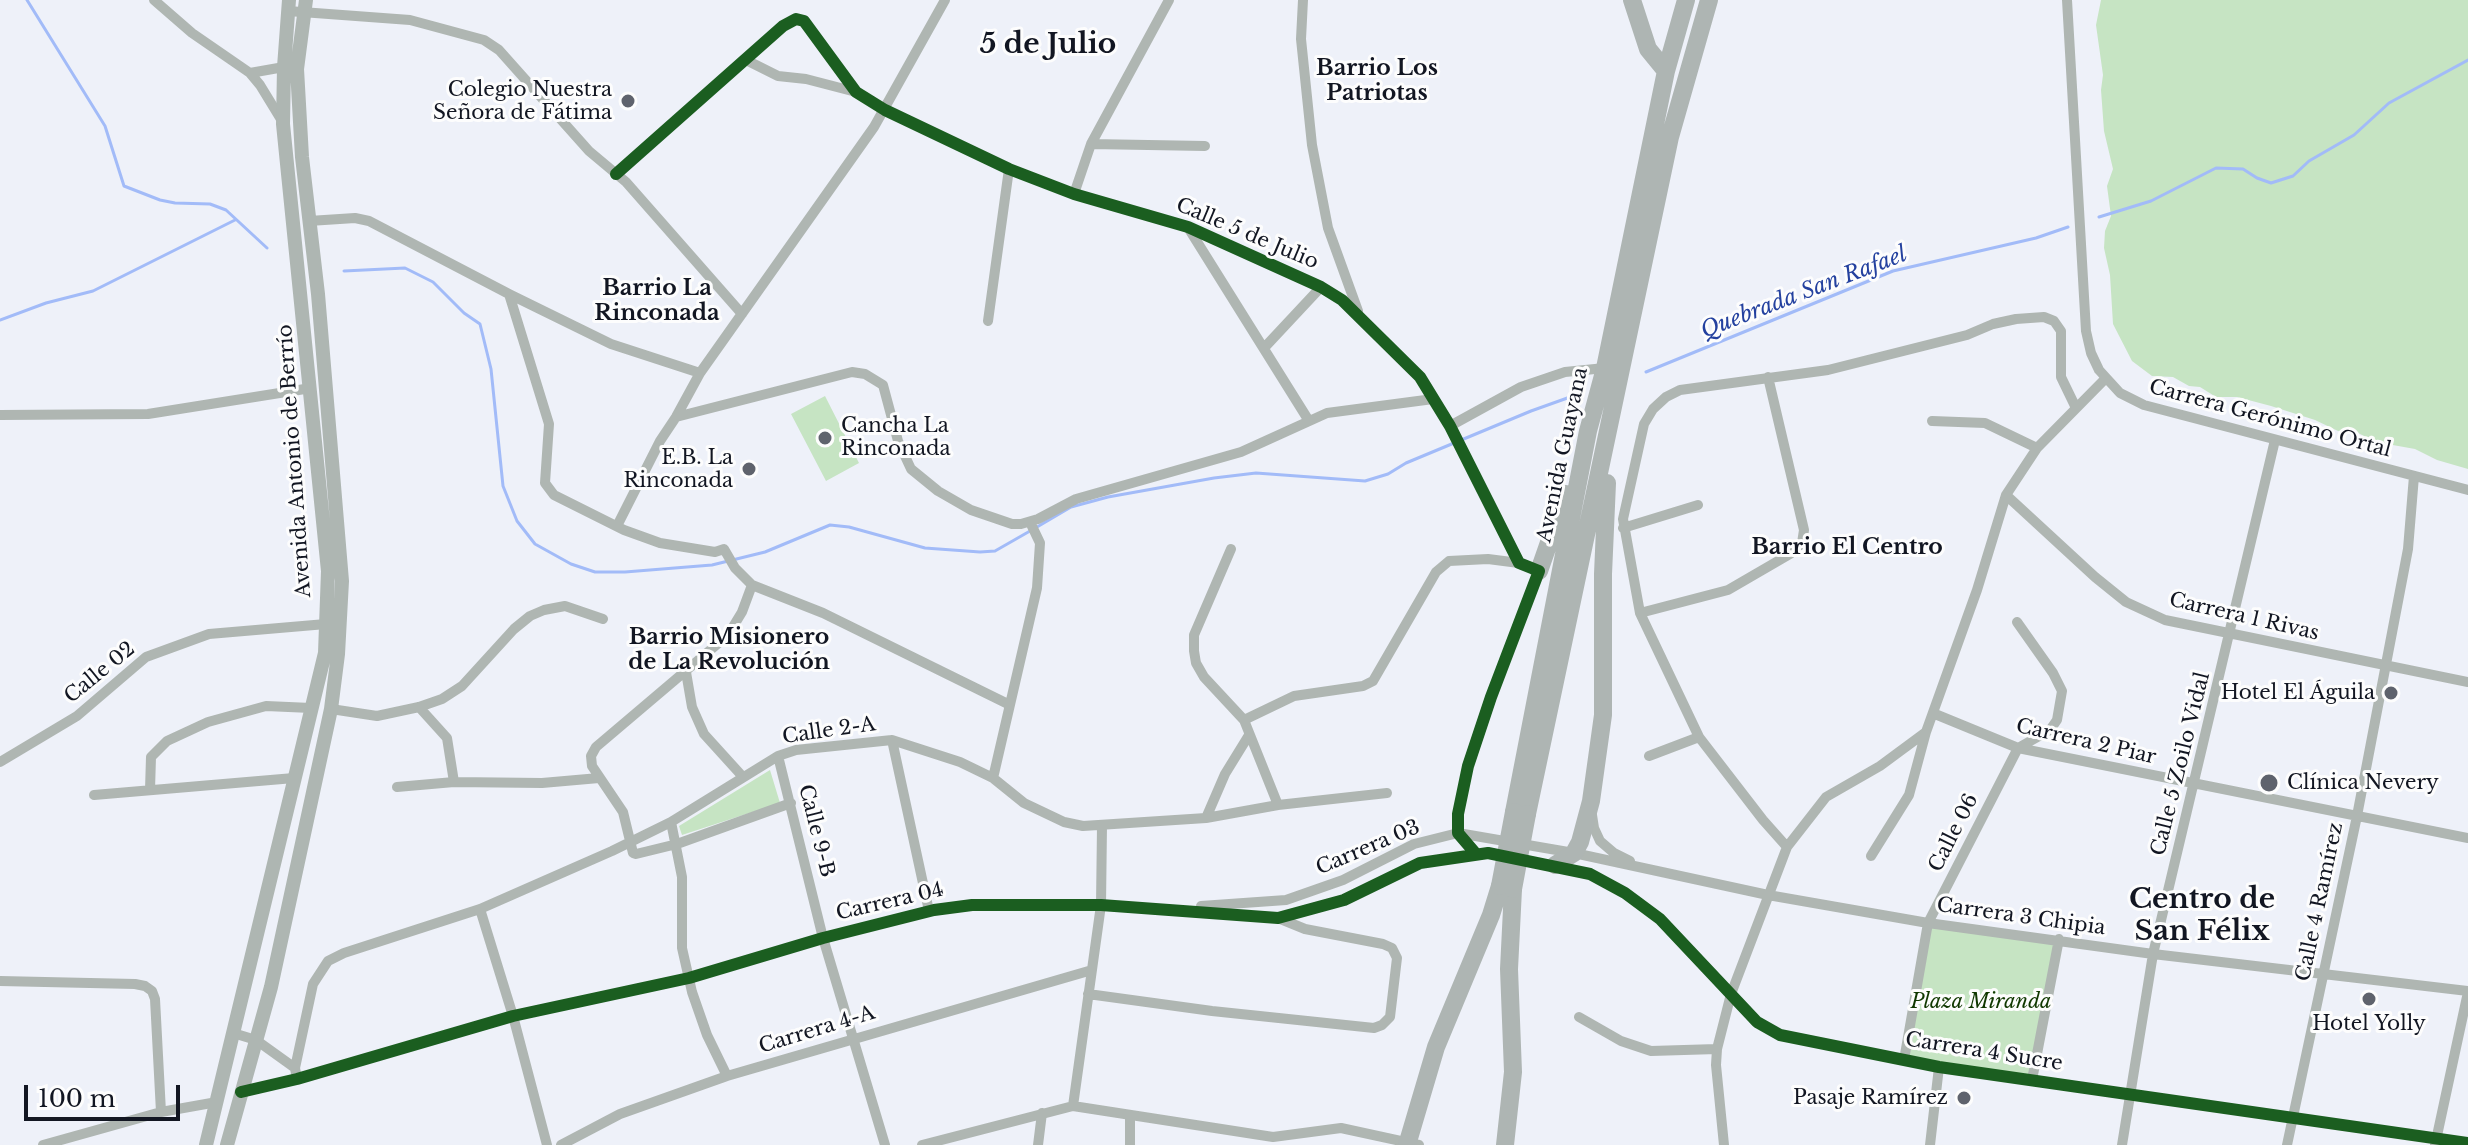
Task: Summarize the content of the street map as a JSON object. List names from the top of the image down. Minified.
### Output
{"streets":{"highway":["Avenida Guayana"],"street":["Calle 5 de Julio","Carrera Gerónimo Ortal","Avenida Antonio de Berrío","Carrera 1 Rivas","Calle 02","Calle 2-A","Carrera 2 Piar","Calle 5 Zoilo Vidal","Calle 9-B","Calle 06","Carrera 03","Carrera 04","Calle 4 Ramírez","Carrera 3 Chipia","Carrera 4-A","Carrera 4 Sucre"]},"crossings":[["Carrera Gerónimo Ortal","Calle 5 Zoilo Vidal"],["Carrera Gerónimo Ortal","Calle 4 Ramírez"],["Avenida Antonio de Berrío","Calle 02"],["Avenida Antonio de Berrío","Carrera 04"],["Carrera 1 Rivas","Calle 5 Zoilo Vidal"],["Carrera 1 Rivas","Calle 4 Ramírez"],["Calle 2-A","Calle 9-B"],["Calle 2-A","Carrera 04"],["Carrera 2 Piar","Calle 5 Zoilo Vidal"],["Carrera 2 Piar","Calle 06"],["Carrera 2 Piar","Calle 4 Ramírez"],["Calle 5 Zoilo Vidal","Carrera 3 Chipia"],["Calle 5 Zoilo Vidal","Carrera 4 Sucre"],["Calle 9-B","Carrera 04"],["Calle 9-B","Carrera 4-A"],["Calle 06","Carrera 3 Chipia"],["Calle 06","Carrera 4 Sucre"],["Carrera 03","Carrera 04"],["Carrera 03","Carrera 3 Chipia"],["Carrera 04","Carrera 4 Sucre"],["Calle 4 Ramírez","Carrera 3 Chipia"],["Calle 4 Ramírez","Carrera 4 Sucre"]],"districts":["5 de Julio","Barrio Los Patriotas","Barrio La Rinconada","Barrio El Centro","Barrio Misionero de La Revolución","Centro de San Félix"],"water":["Quebrada San Rafael"],"parks":["Plaza Miranda"],"places":["Colegio Nuestra Señora de Fátima","Cancha La Rinconada","E.B. La Rinconada","Hotel El Águila","Clínica Nevery","Hotel Yolly","Pasaje Ramírez"],"scale_bar":"100 m"}
